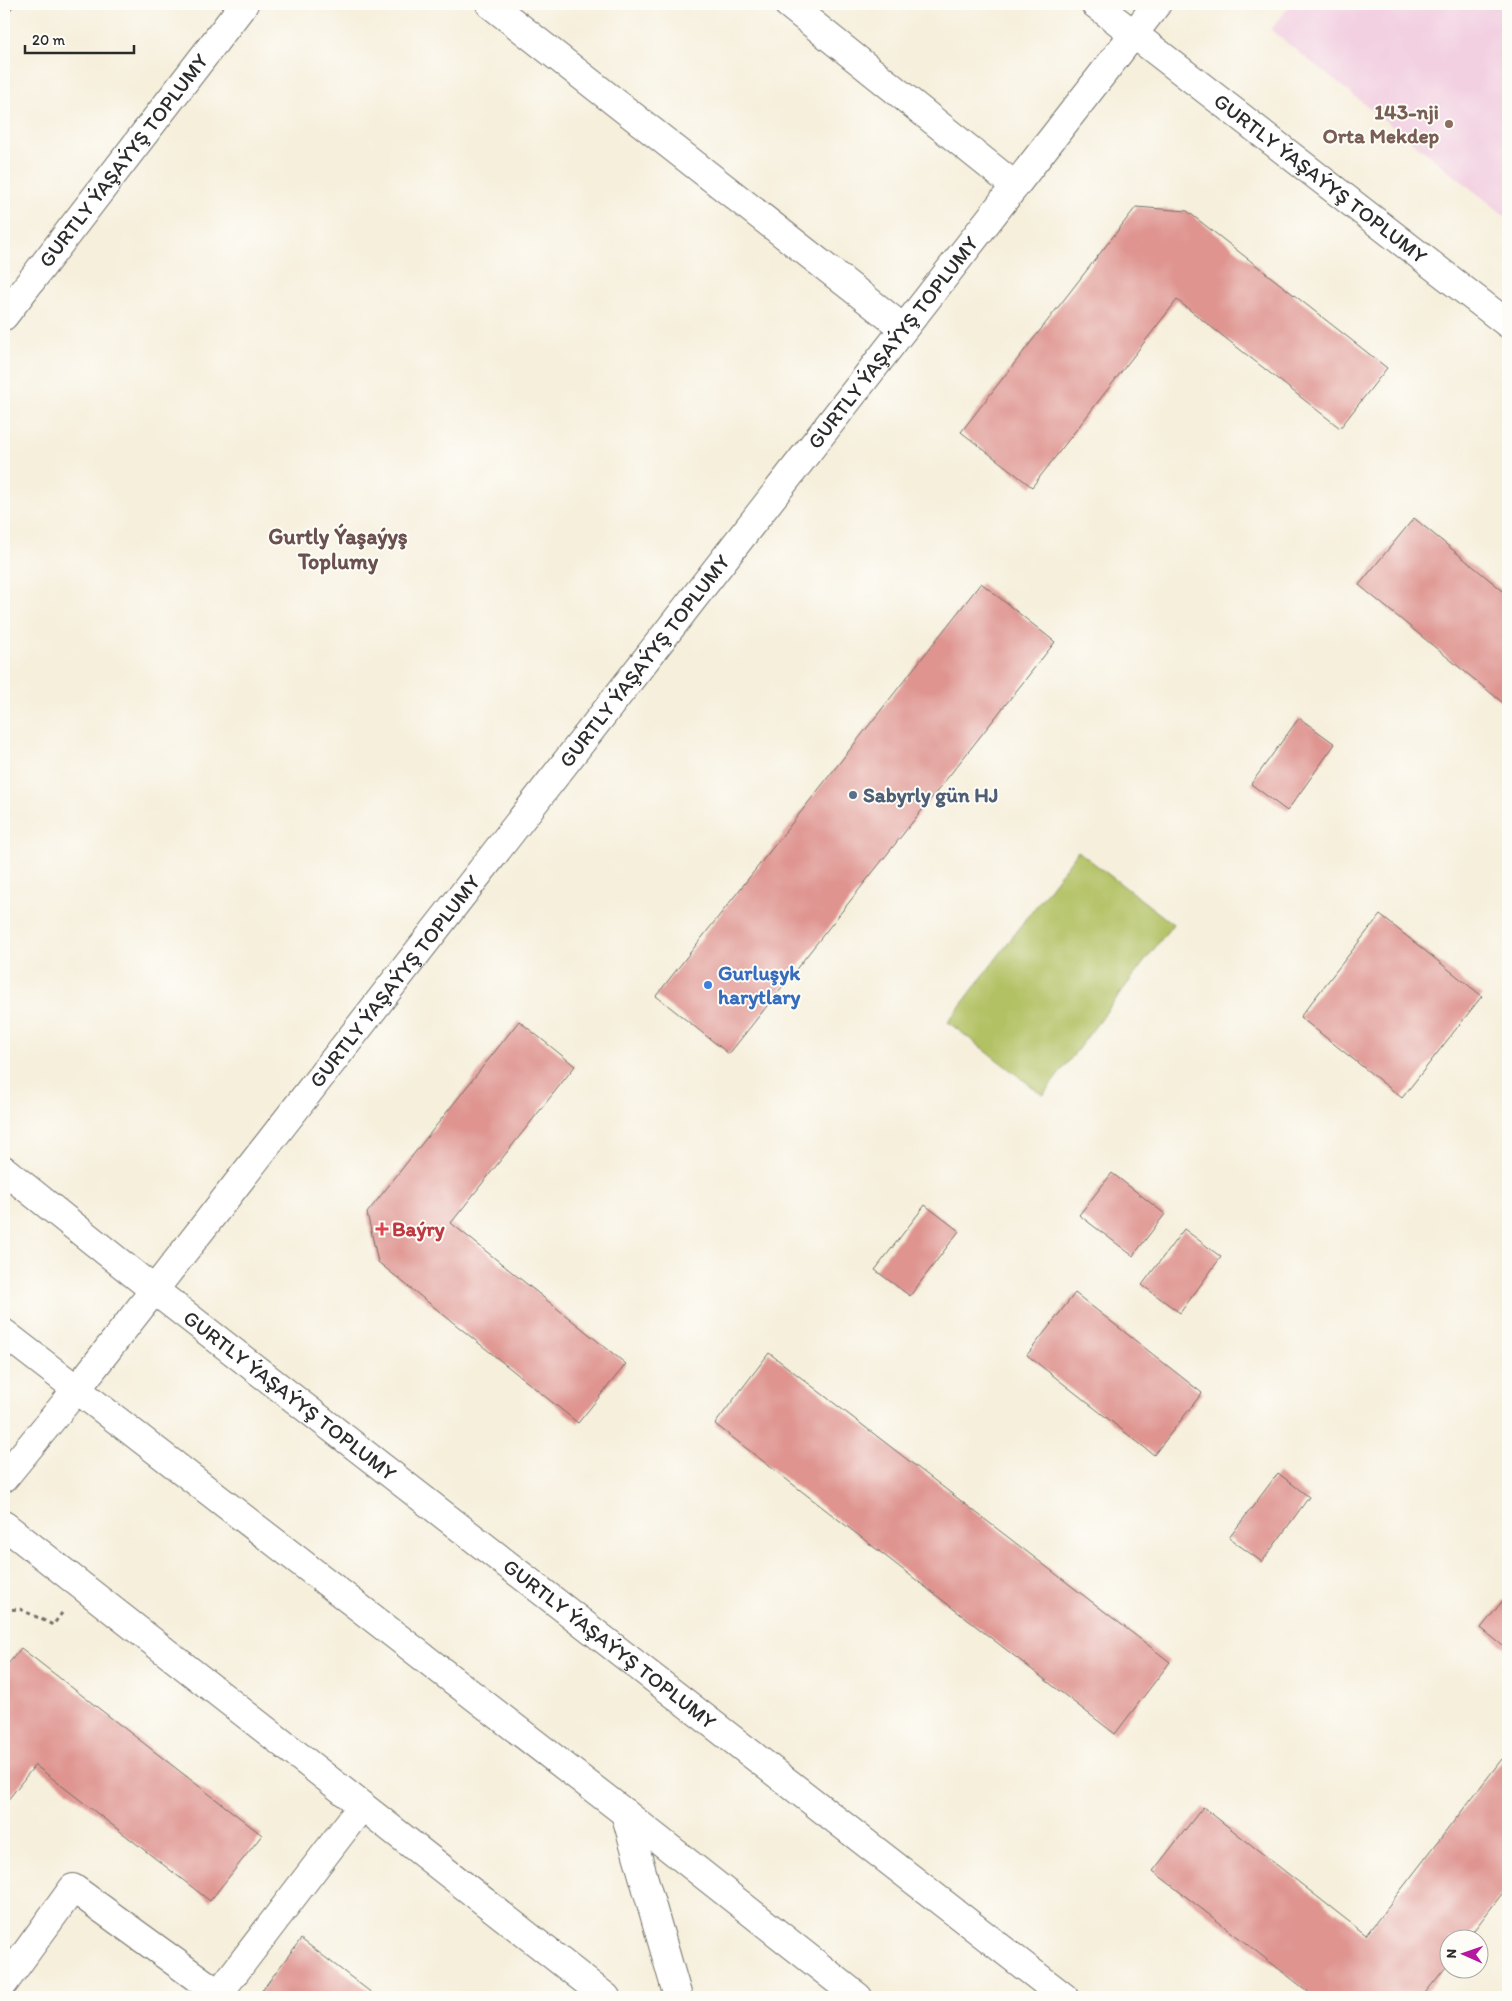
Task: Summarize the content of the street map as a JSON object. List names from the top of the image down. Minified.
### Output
{"streets":{"street":["GURTLY ÝAŞAÝYŞ TOPLUMY"]},"districts":["Gurtly Ýaşaýyş Toplumy"],"places":{"other":["143-nji Orta Mekdep","Sabyrly gün HJ","Gurluşyk harytlary"],"health":["Baýry"]},"scale_bar":"20 m","north":"left"}
